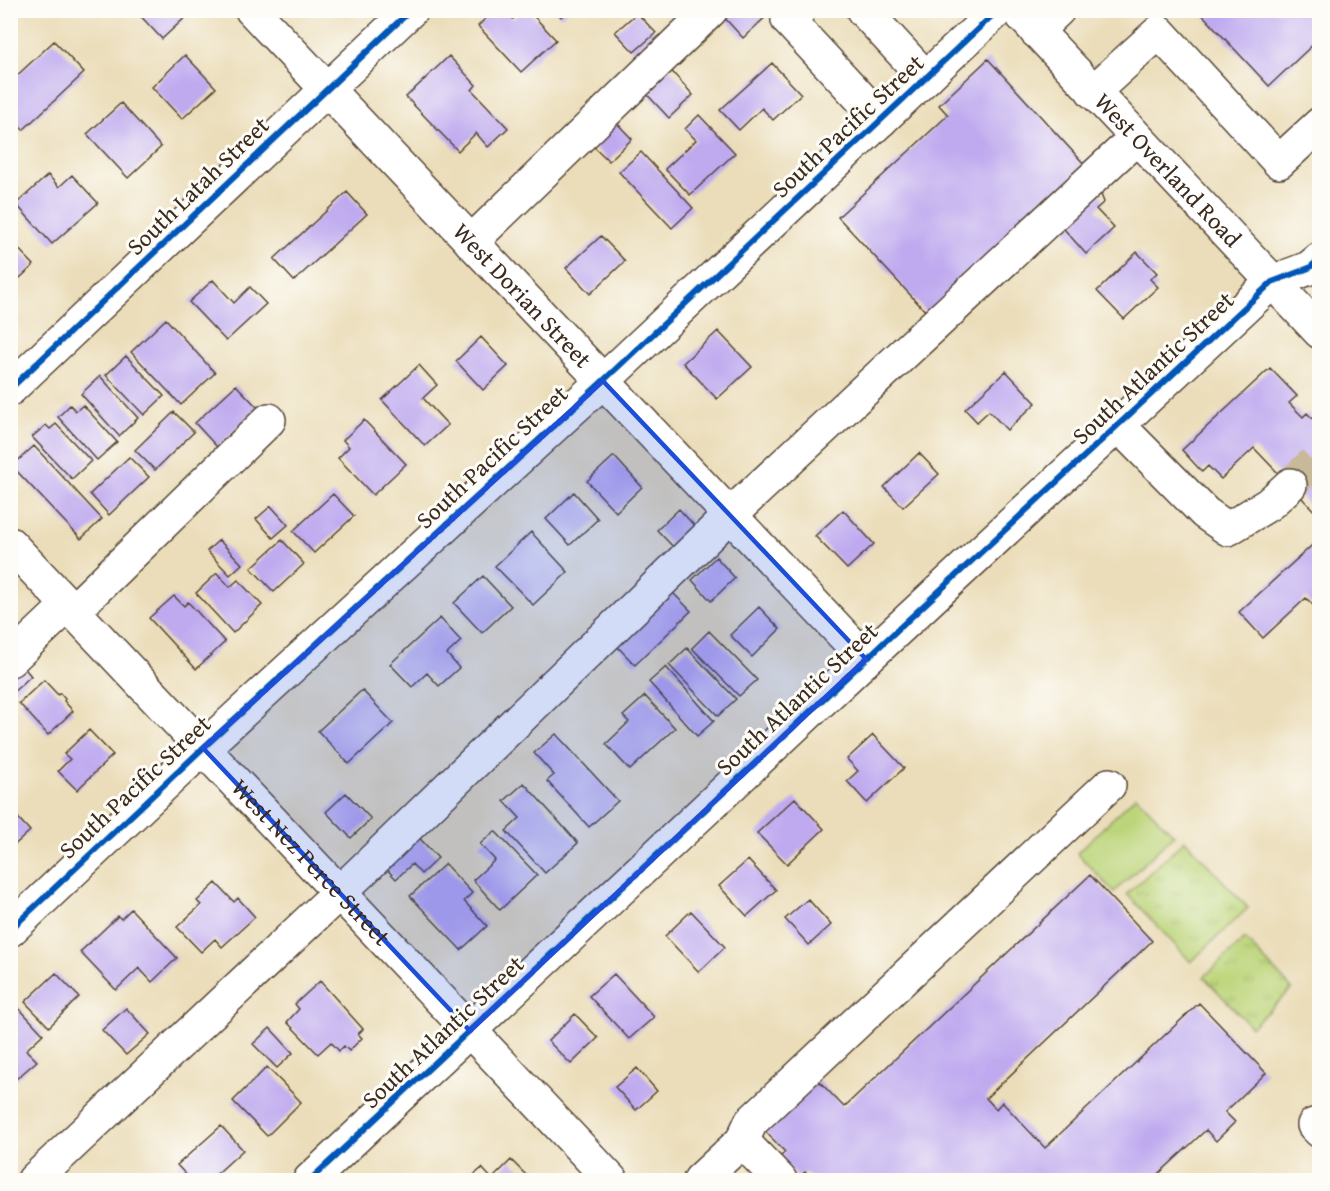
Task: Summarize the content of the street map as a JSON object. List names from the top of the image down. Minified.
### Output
{"streets":{"street":["South Pacific Street","West Overland Road","South Latah Street","West Dorian Street","South Atlantic Street","West Nez Perce Street"]},"crossings":[["South Pacific Street","West Dorian Street"],["South Pacific Street","West Nez Perce Street"],["West Overland Road","South Atlantic Street"],["South Latah Street","West Dorian Street"],["West Dorian Street","South Atlantic Street"],["South Atlantic Street","West Nez Perce Street"]]}
